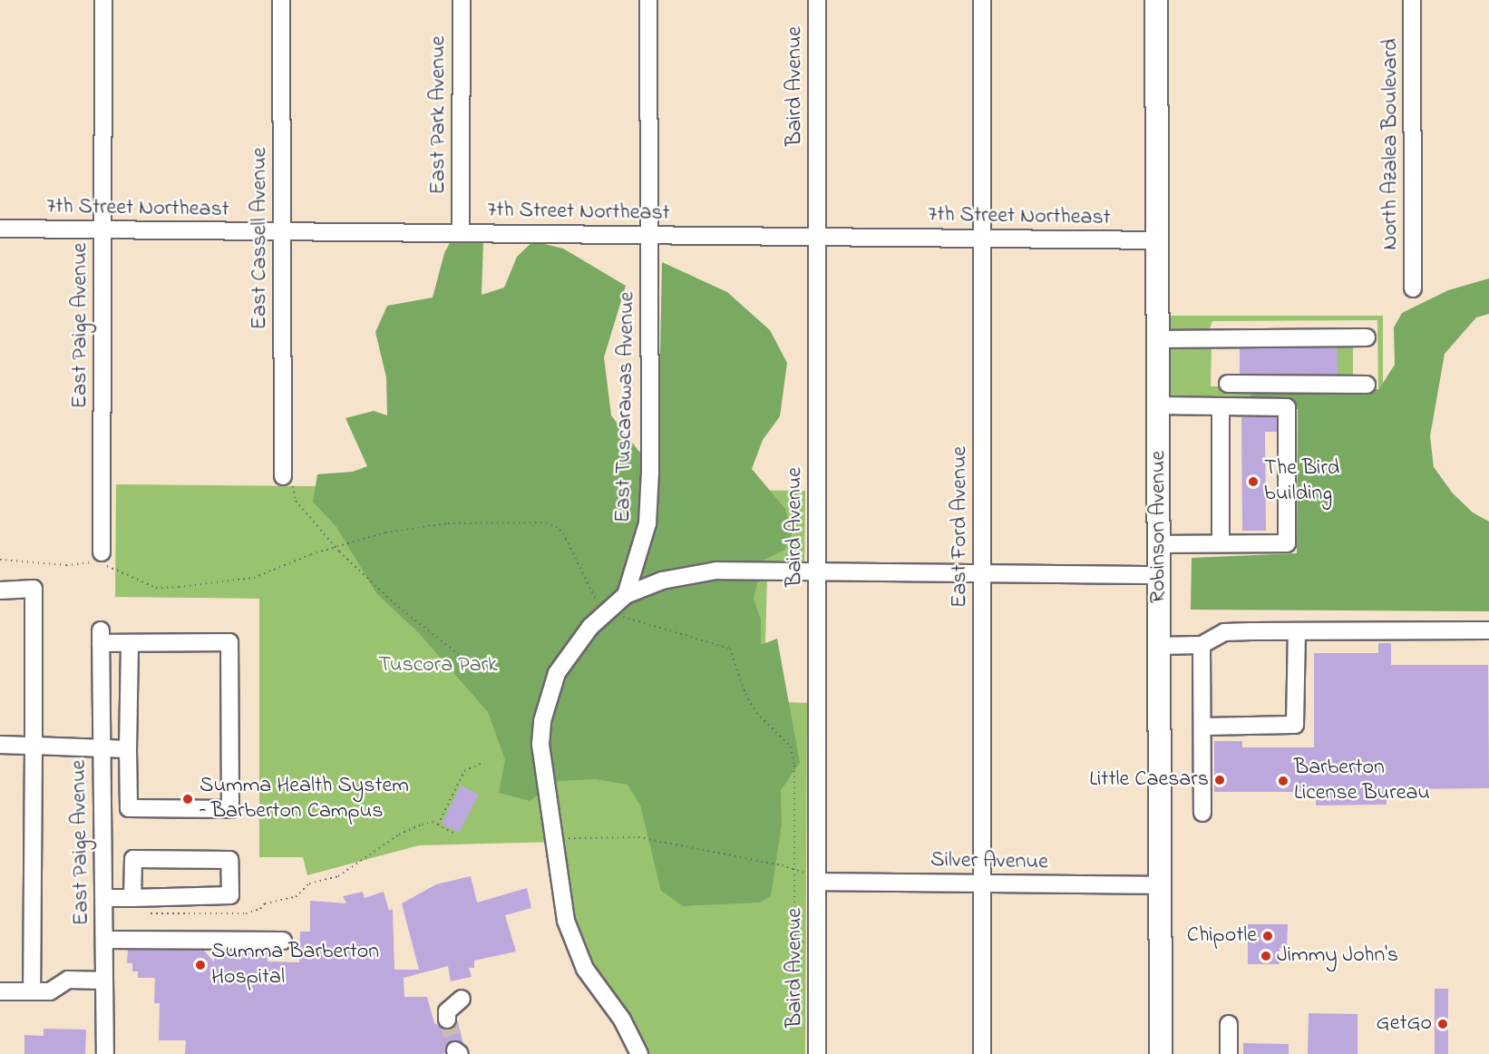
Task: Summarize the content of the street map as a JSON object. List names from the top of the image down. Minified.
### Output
{"streets":{"main road":["Robinson Avenue"],"street":["Baird Avenue","East Park Avenue","North Azalea Boulevard","7th Street Northeast","East Cassell Avenue","East Paige Avenue","East Tuscarawas Avenue","East Ford Avenue","Silver Avenue"]},"crossings":[["Baird Avenue","7th Street Northeast"],["Baird Avenue","Silver Avenue"],["East Park Avenue","7th Street Northeast"],["7th Street Northeast","East Cassell Avenue"],["7th Street Northeast","East Paige Avenue"],["7th Street Northeast","East Tuscarawas Avenue"],["7th Street Northeast","East Ford Avenue"],["7th Street Northeast","Robinson Avenue"],["East Ford Avenue","Silver Avenue"],["Robinson Avenue","Silver Avenue"]],"parks":["Tuscora Park"],"places":["The Bird building","Little Caesars","Barberton License Bureau","Summa Health System – Barberton Campus","Chipotle","Jimmy John's","Summa Barberton Hospital","GetGo"]}
